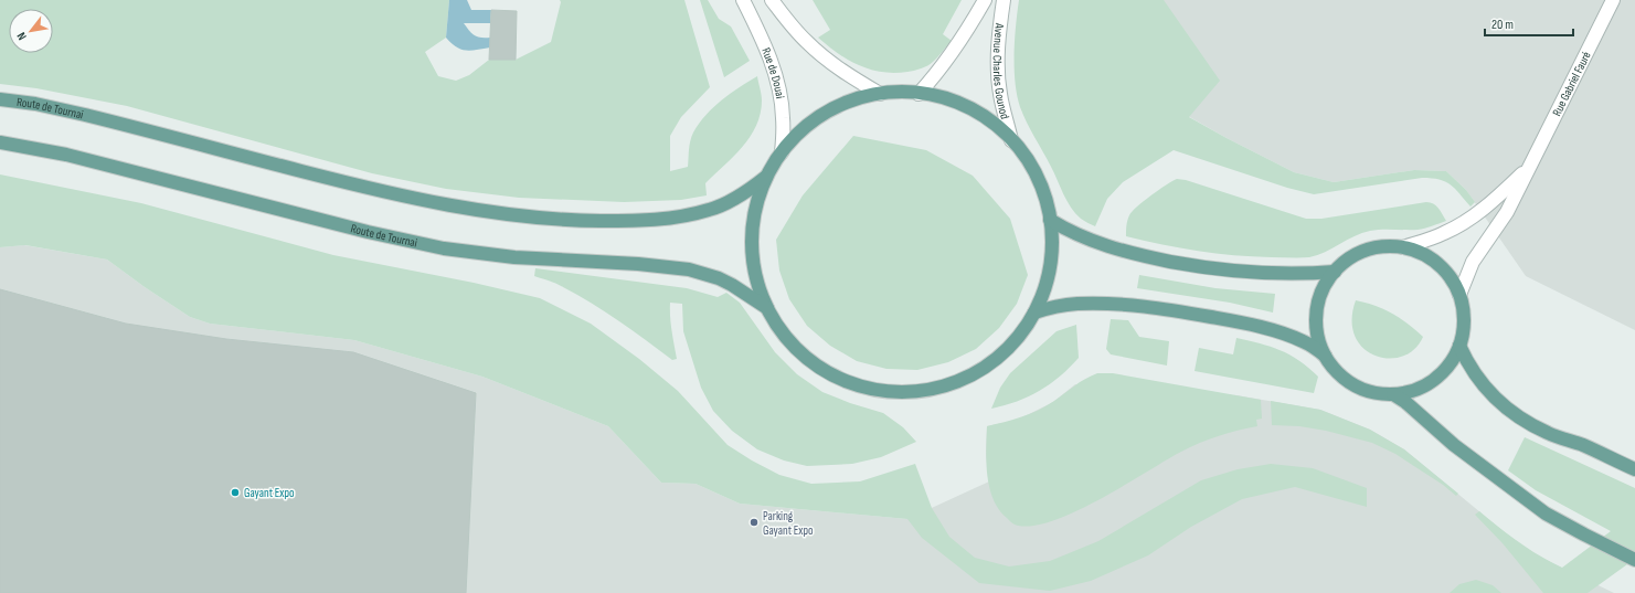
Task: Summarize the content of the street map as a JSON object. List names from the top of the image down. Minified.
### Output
{"streets":{"main road":["Route de Tournai"],"street":["Avenue Charles Gounod","Rue de Douai","Rue Gabriel Fauré"]},"places":["Gayant Expo","Parking Gayant Expo"],"scale_bar":"20 m","north":"bottom left"}
